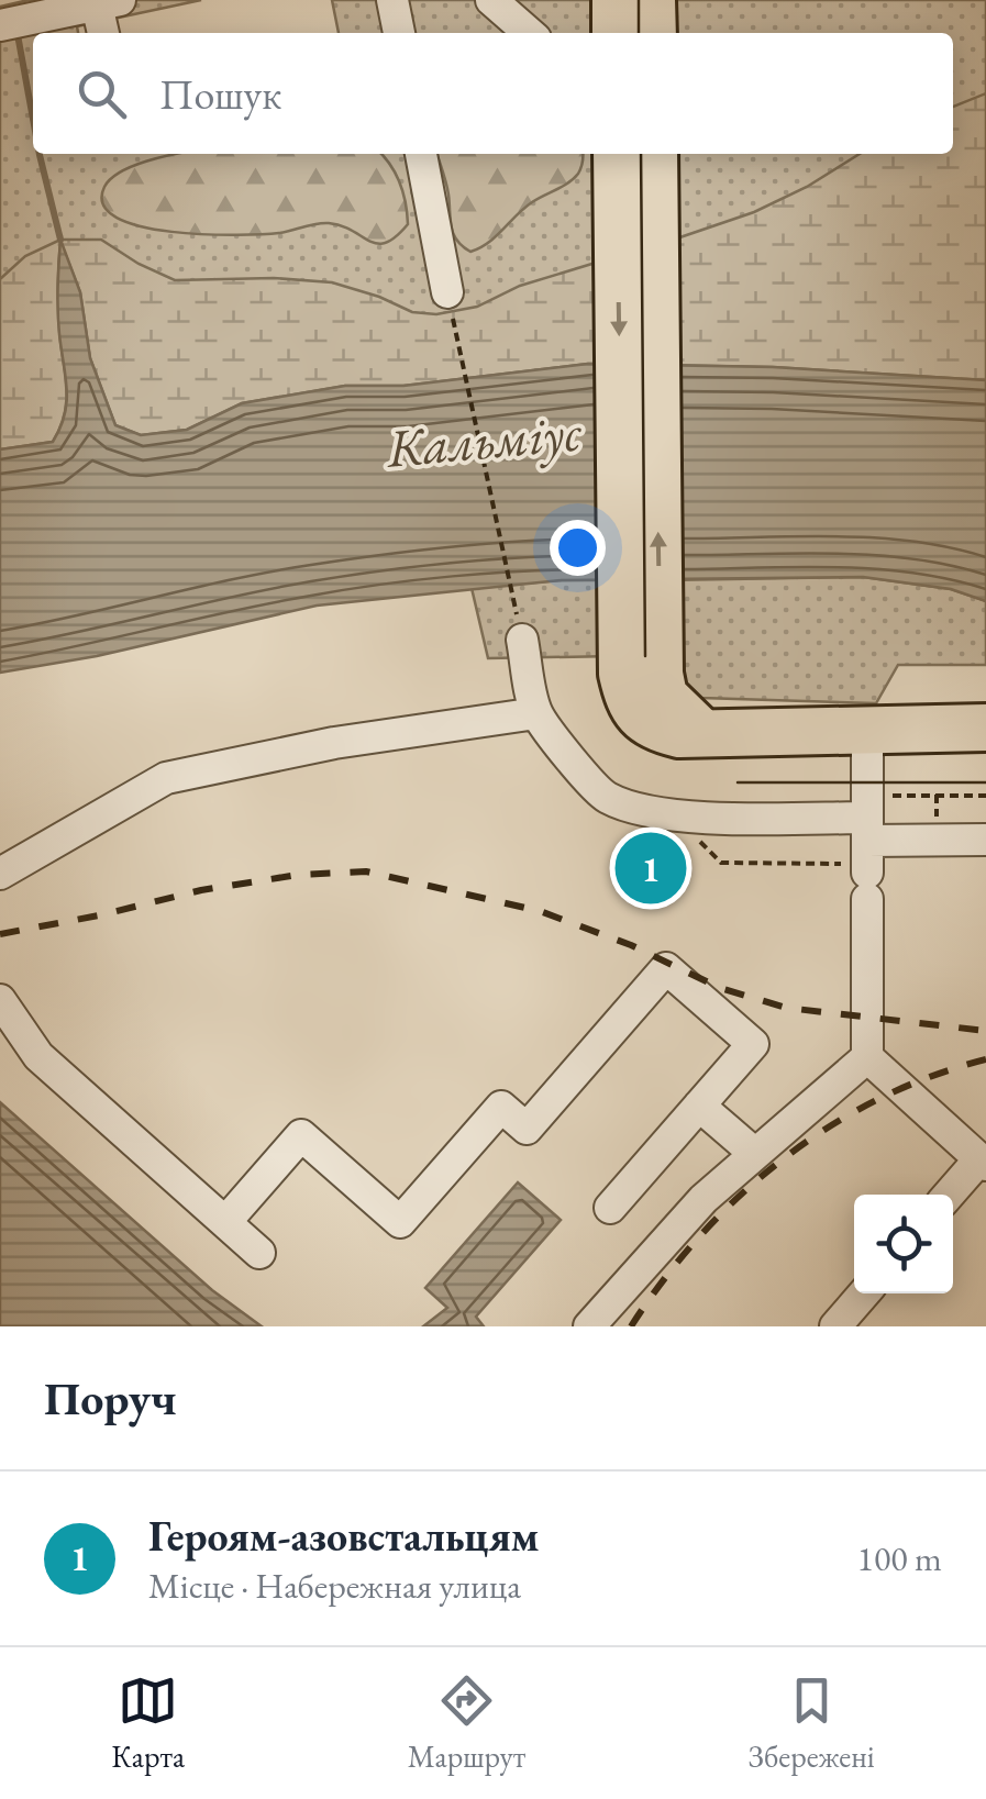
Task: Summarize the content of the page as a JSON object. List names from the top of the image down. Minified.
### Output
{"water":["Кальміус"],"page":{"search":"Пошук","pins":"1","heading":"Поруч","list":[{"mark":"1","name":"Героям-азовстальцям","note":"Місце · Набережная улица","value":"100 m"}],"nav":["Карта","Маршрут","Збережені"]}}
